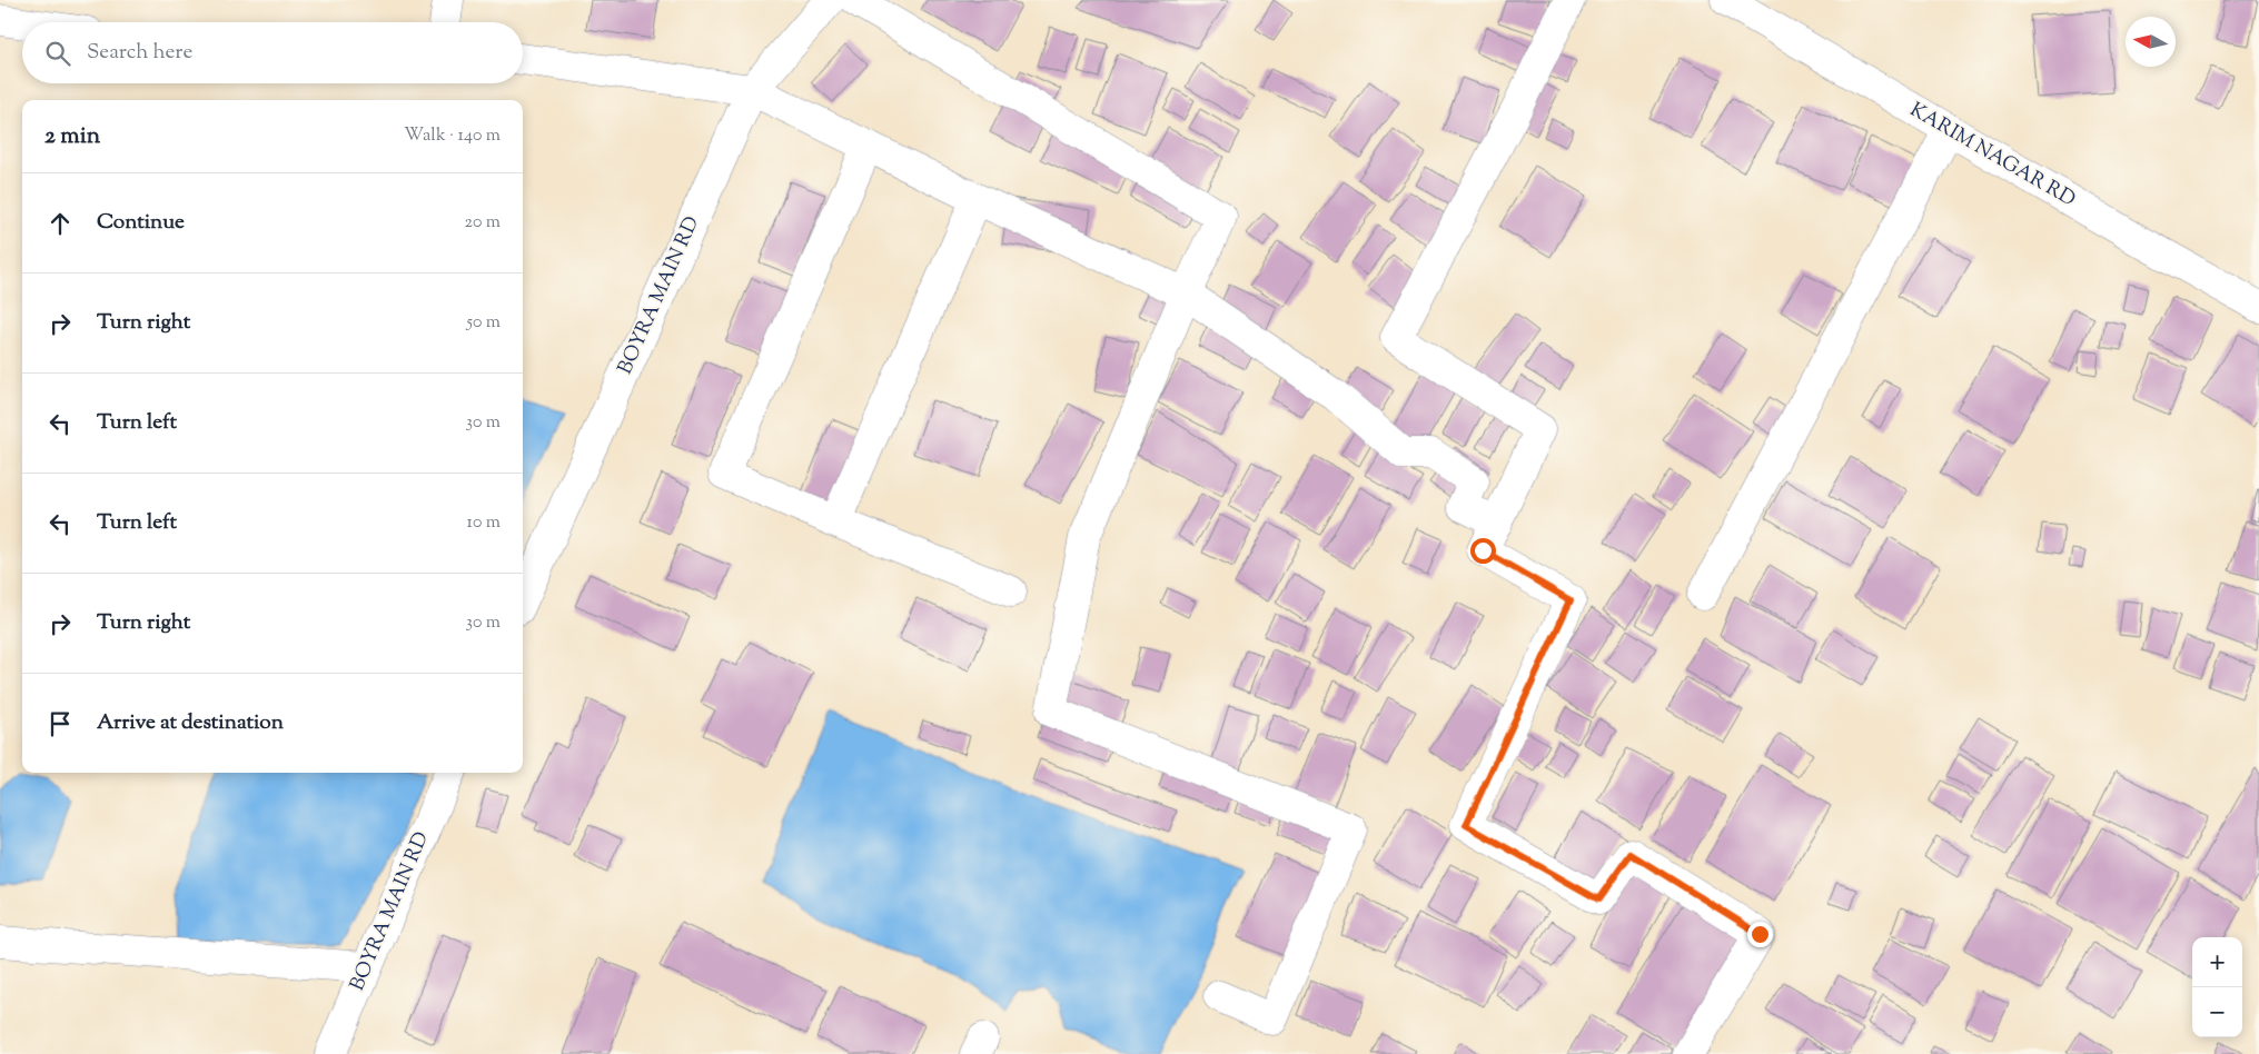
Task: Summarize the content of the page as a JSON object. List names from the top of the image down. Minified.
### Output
{"streets":{"street":["KARIM NAGAR RD","BOYRA MAIN RD"]},"north":"left","page":{"search":"Search here","heading":["2 min","Walk · 140 m"],"list":[["Continue","20 m"],["Turn right","50 m"],["Turn left","30 m"],["Turn left","10 m"],["Turn right","30 m"],"Arrive at destination"],"map_buttons":["+","−"]}}
